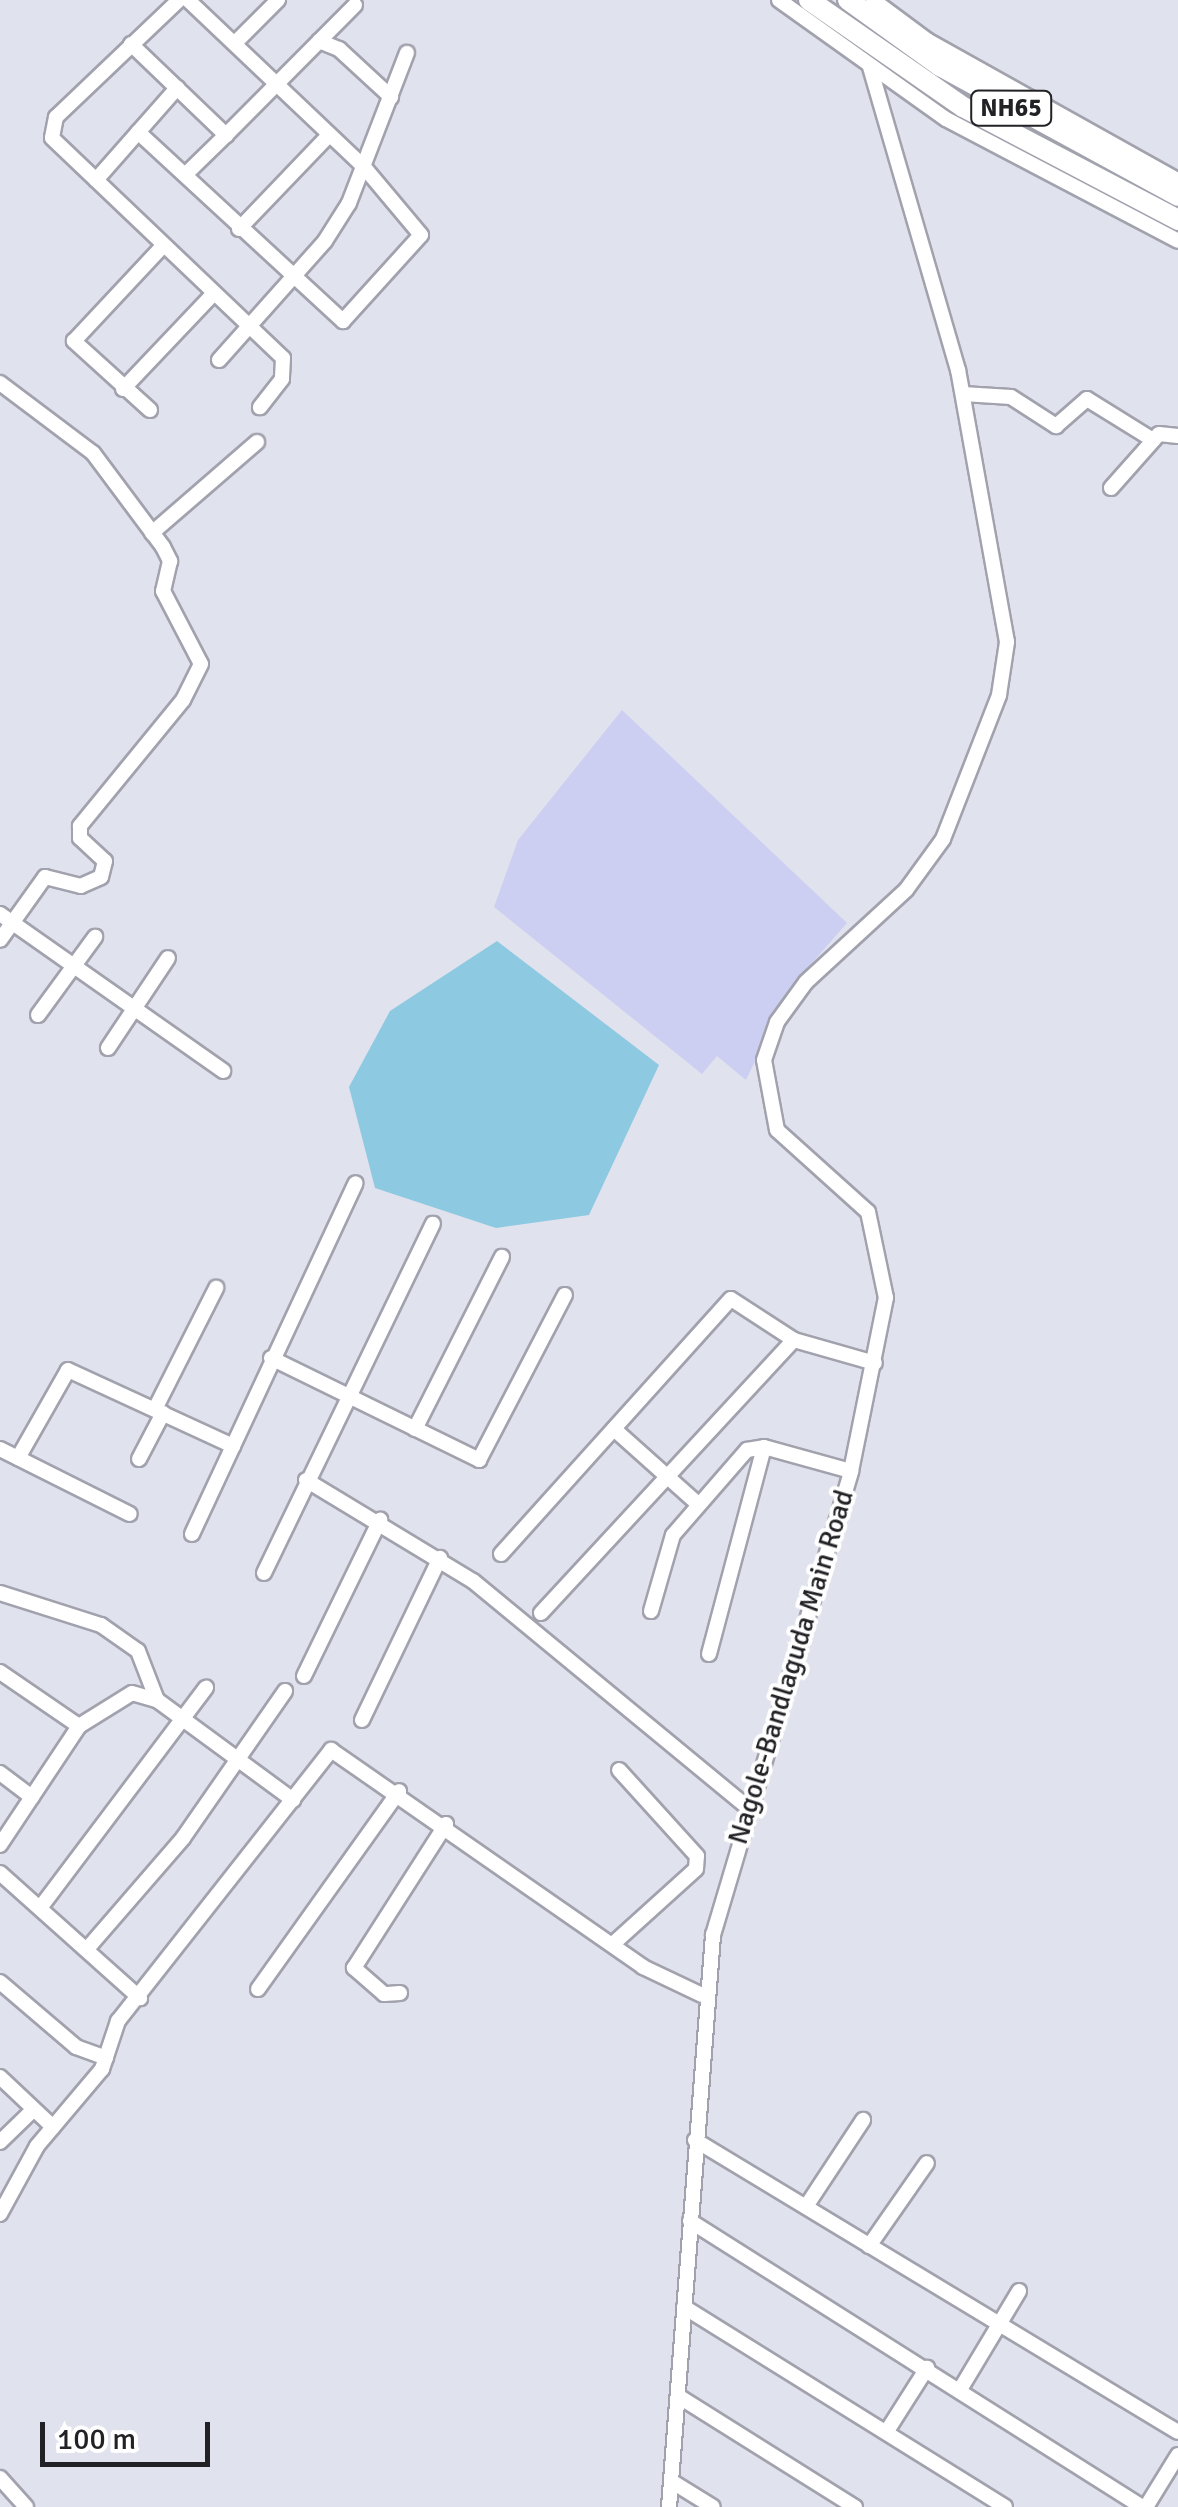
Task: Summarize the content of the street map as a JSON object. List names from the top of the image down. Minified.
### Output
{"streets":{"highway":["NH65"],"street":["Nagole-Bandlaguda Main Road"]},"scale_bar":"100 m"}
